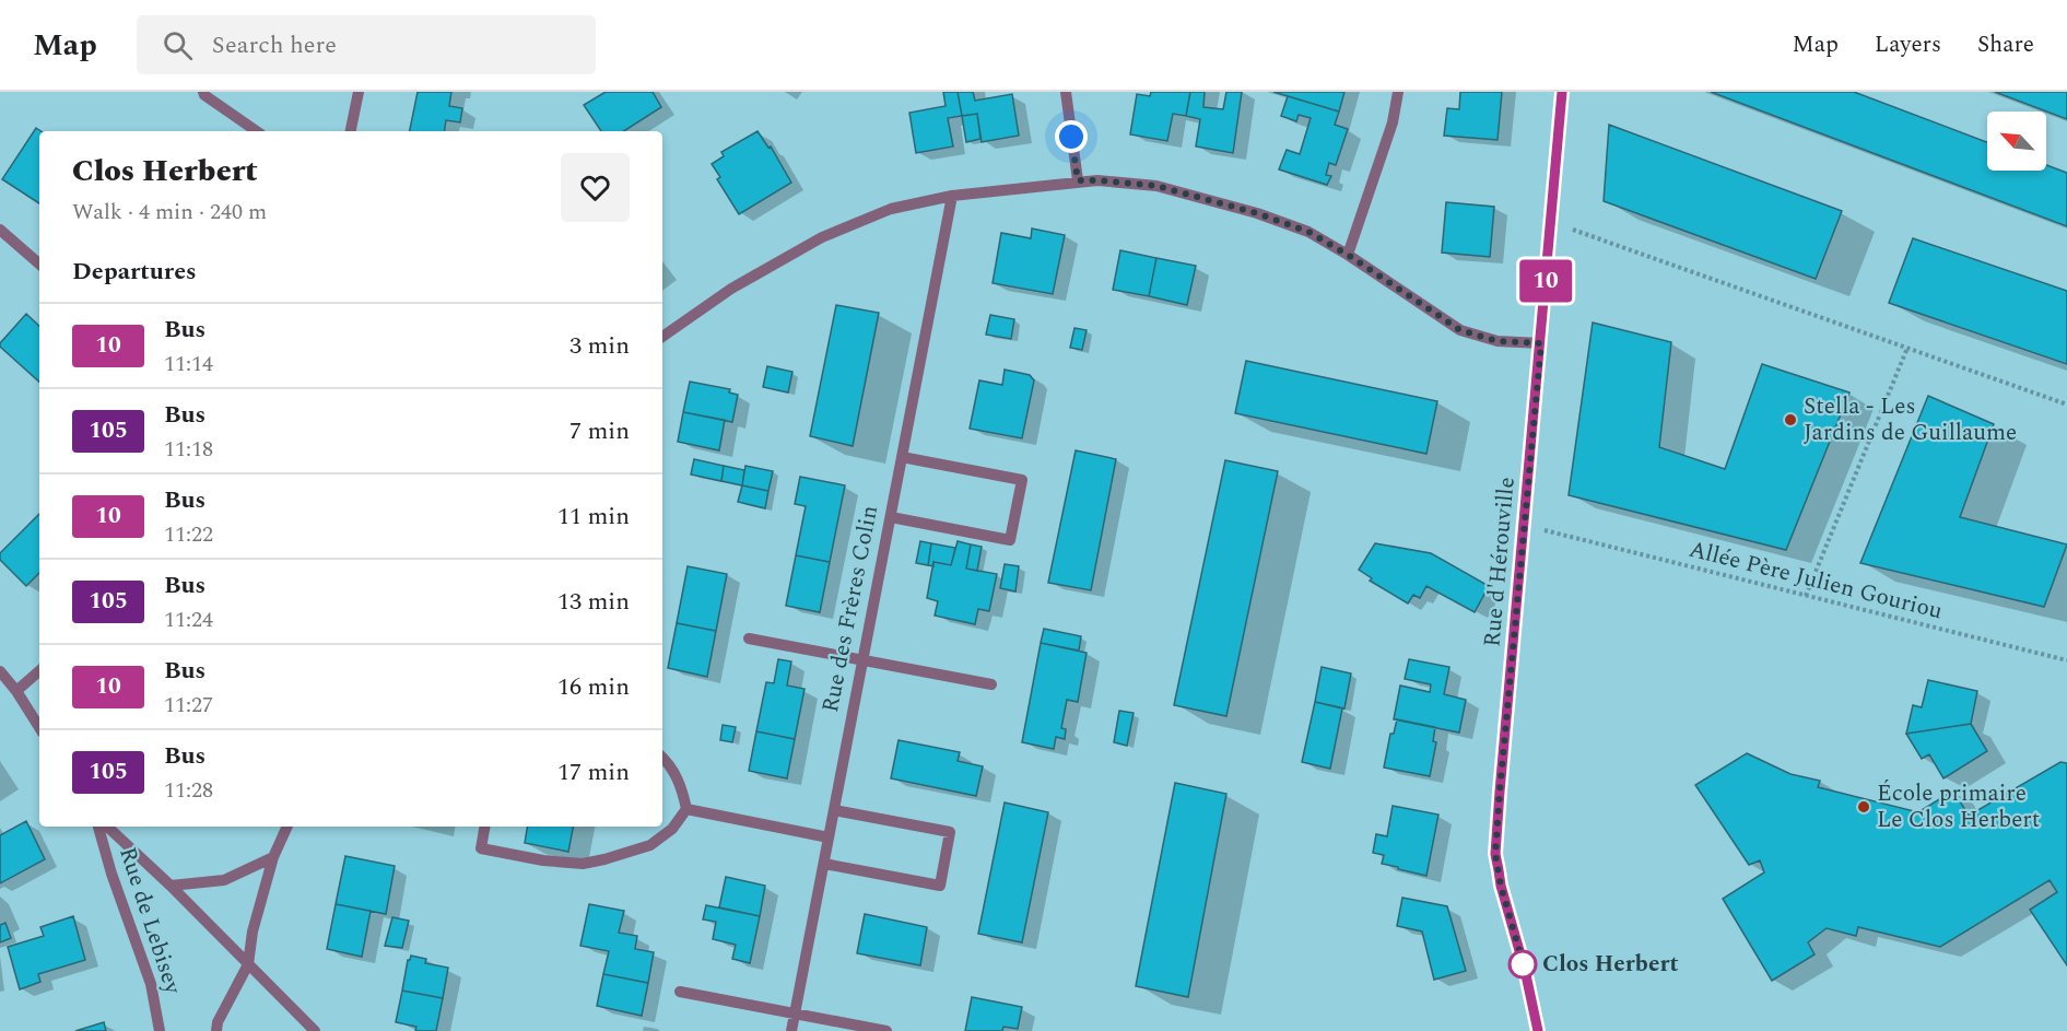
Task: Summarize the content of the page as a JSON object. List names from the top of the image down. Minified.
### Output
{"streets":{"street":["Rue d'Hérouville","Rue des Frères Colin","Rue de Lebisey"],"path":["Allée Père Julien Gouriou"]},"places":["Stella - Les Jardins de Guillaume","École primaire Le Clos Herbert","Clos Herbert"],"lines":["bus line 10"],"north":"top left","page":{"header":"Map","search":"Search here","nav":["Map","Layers","Share"],"on_map":"10","heading":[["Clos Herbert","Walk · 4 min · 240 m"],"Departures"],"list":[{"mark":"10","name":"Bus","note":"11:14","value":"3 min"},{"mark":"105","name":"Bus","note":"11:18","value":"7 min"},{"mark":"10","name":"Bus","note":"11:22","value":"11 min"},{"mark":"105","name":"Bus","note":"11:24","value":"13 min"},{"mark":"10","name":"Bus","note":"11:27","value":"16 min"},{"mark":"105","name":"Bus","note":"11:28","value":"17 min"}]}}
